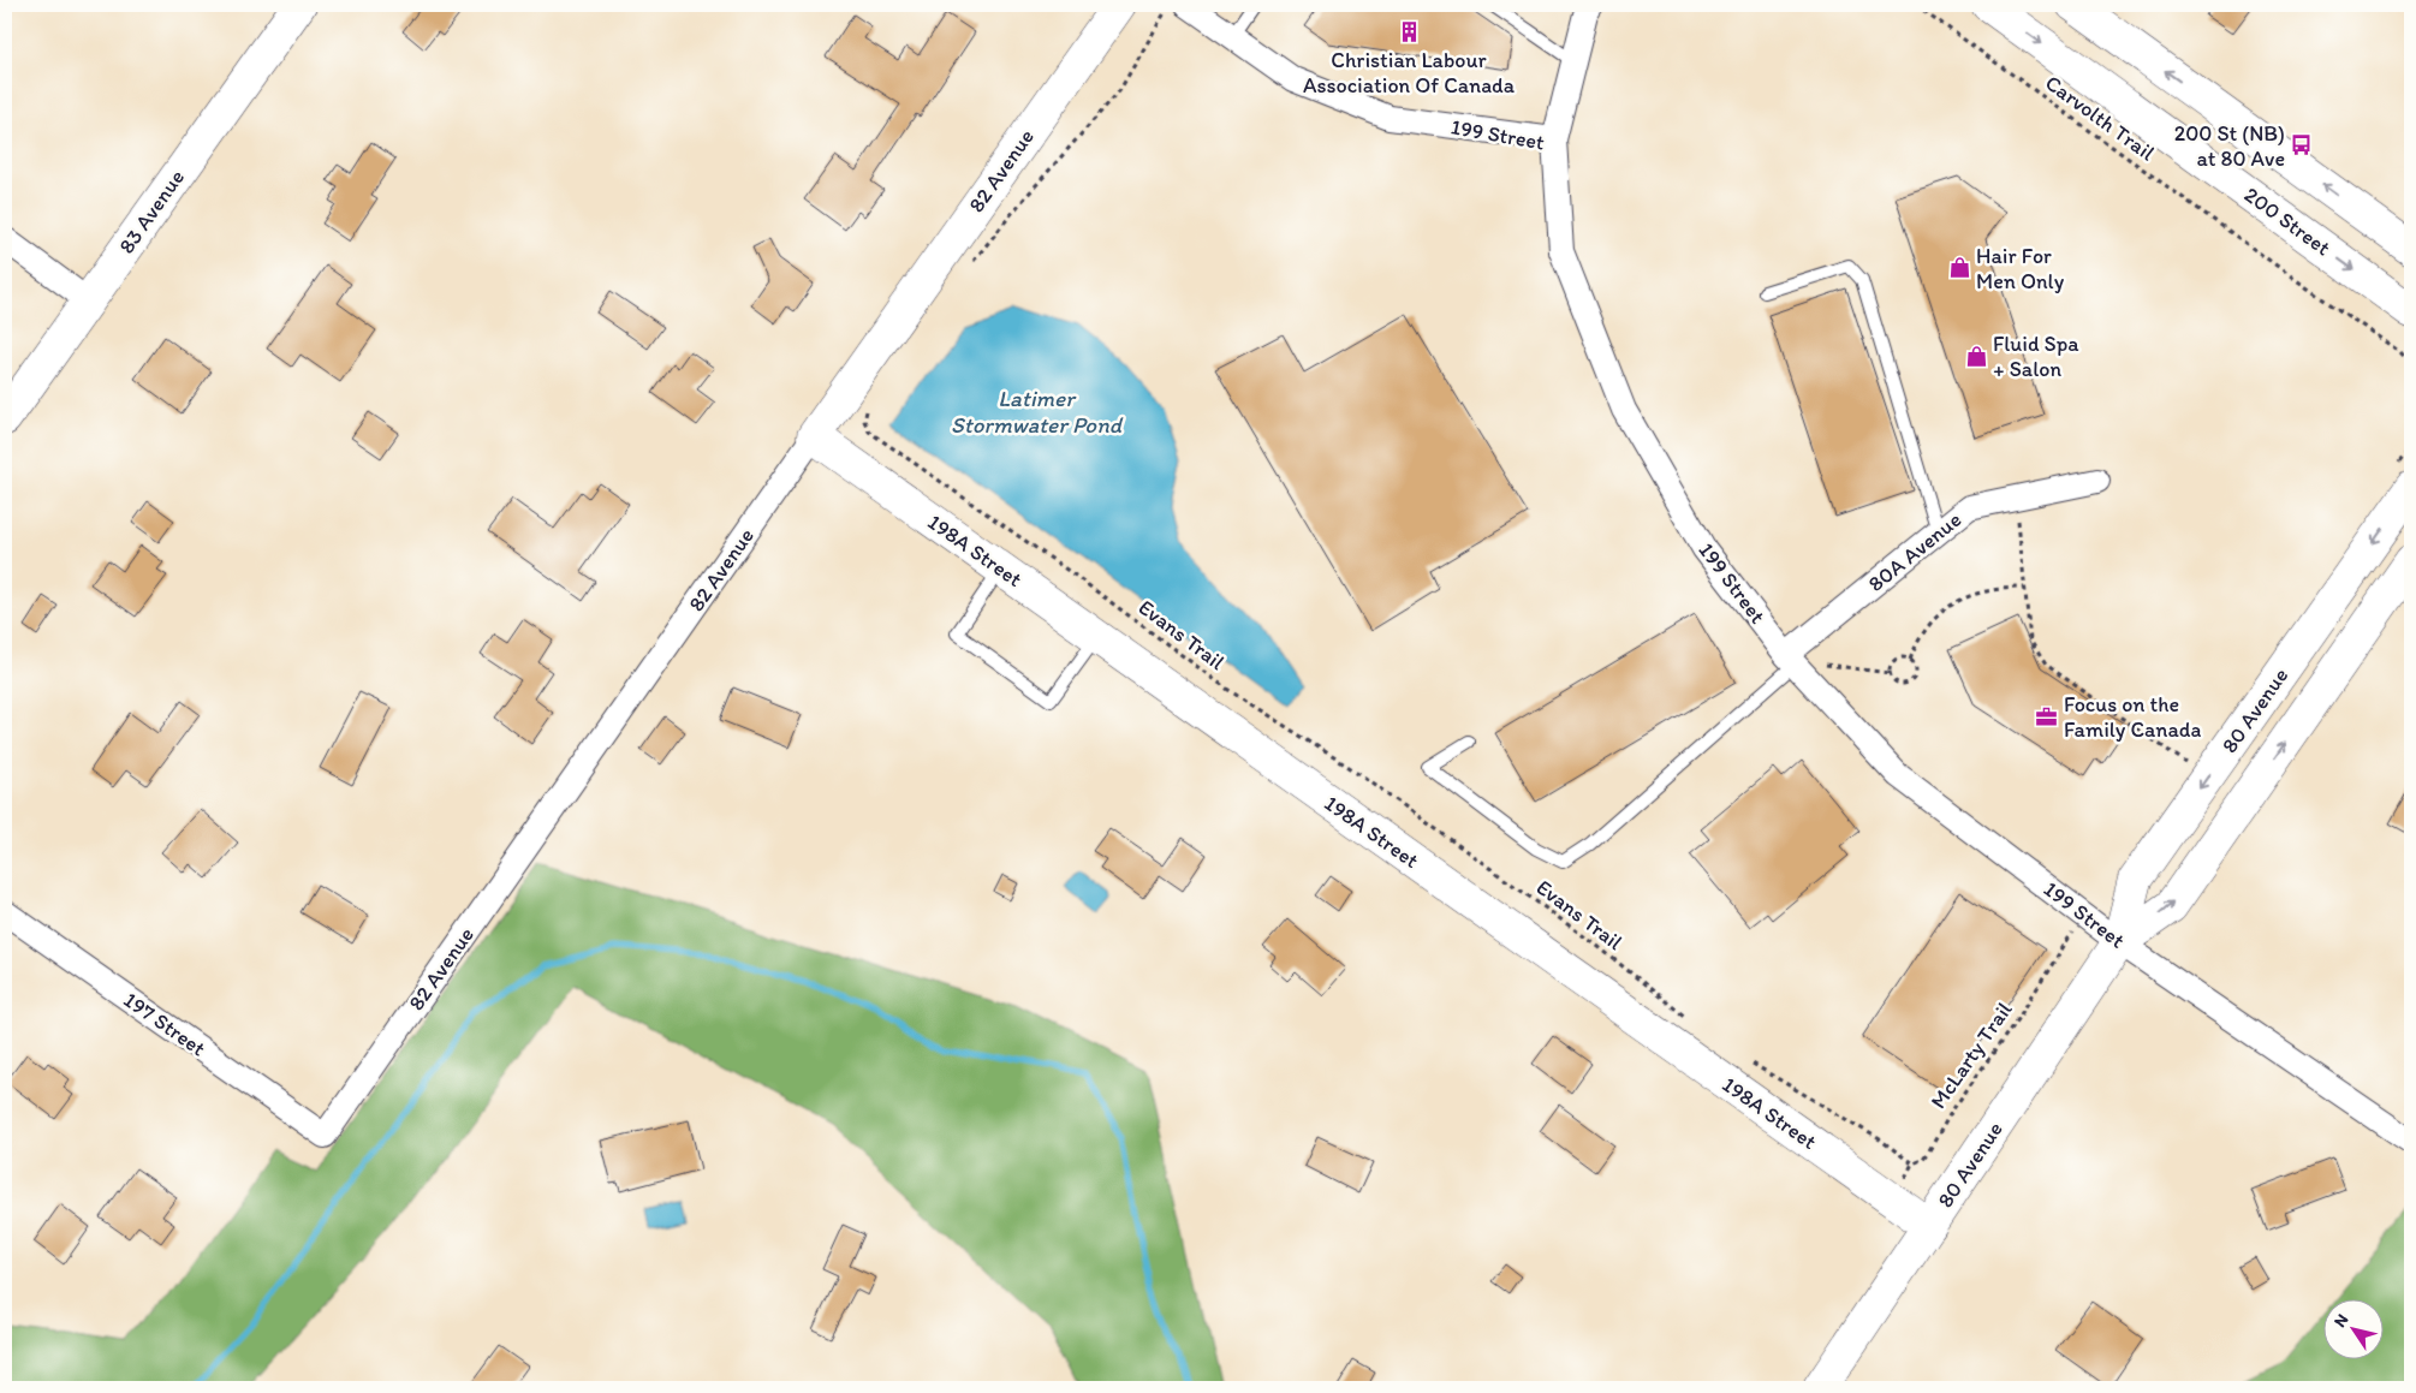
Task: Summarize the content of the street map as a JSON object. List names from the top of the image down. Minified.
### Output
{"streets":{"main road":["82 Avenue","83 Avenue","200 Street","198A Street","80 Avenue"],"street":["199 Street","80A Avenue","197 Street"],"path":["Carvolth Trail","Evans Trail","McLarty Trail"]},"crossings":[["199 Street","80A Avenue"],["199 Street","80 Avenue"],["82 Avenue","198A Street"],["82 Avenue","197 Street"],["198A Street","80 Avenue"]],"water":["Latimer Stormwater Pond"],"places":{"building":["Christian Labour Association Of Canada"],"bus stop":["200 St (NB) at 80 Ave"],"shop":["Hair For Men Only","Fluid Spa + Salon"],"office":["Focus on the Family Canada"]},"north":"top left"}
